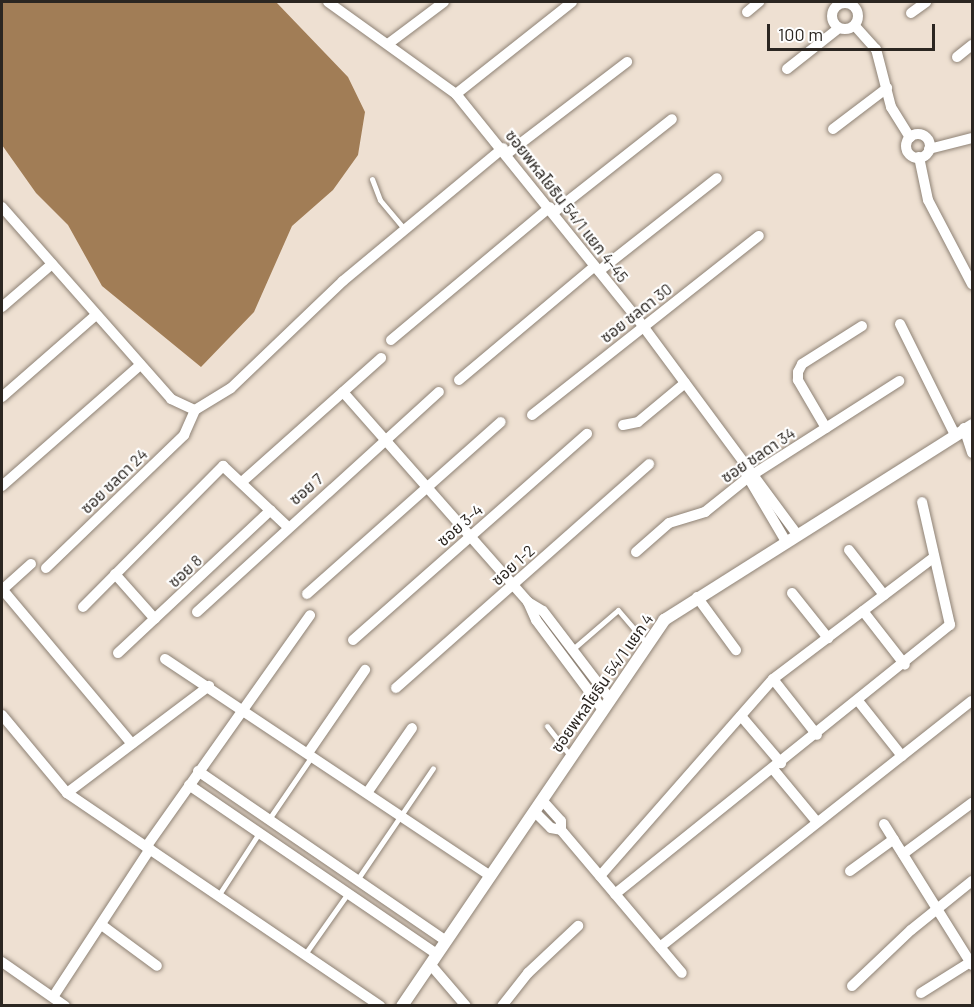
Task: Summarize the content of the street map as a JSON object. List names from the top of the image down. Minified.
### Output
{"streets":{"street":["ซอยพหลโยธิน 54/1 แยก 4-45","ซอย ชลดา 30","ซอย ชลดา 34","ซอย ชลดา 24","ซอย 7","ซอย 3-4","ซอย 1-2","ซอย 8","ซอยพหลโยธิน 54/1 แยก 4"]},"crossings":[["ซอยพหลโยธิน 54/1 แยก 4-45","ซอย ชลดา 30"],["ซอยพหลโยธิน 54/1 แยก 4-45","ซอย ชลดา 34"],["ซอยพหลโยธิน 54/1 แยก 4-45","ซอยพหลโยธิน 54/1 แยก 4"]],"scale_bar":"100 m"}
